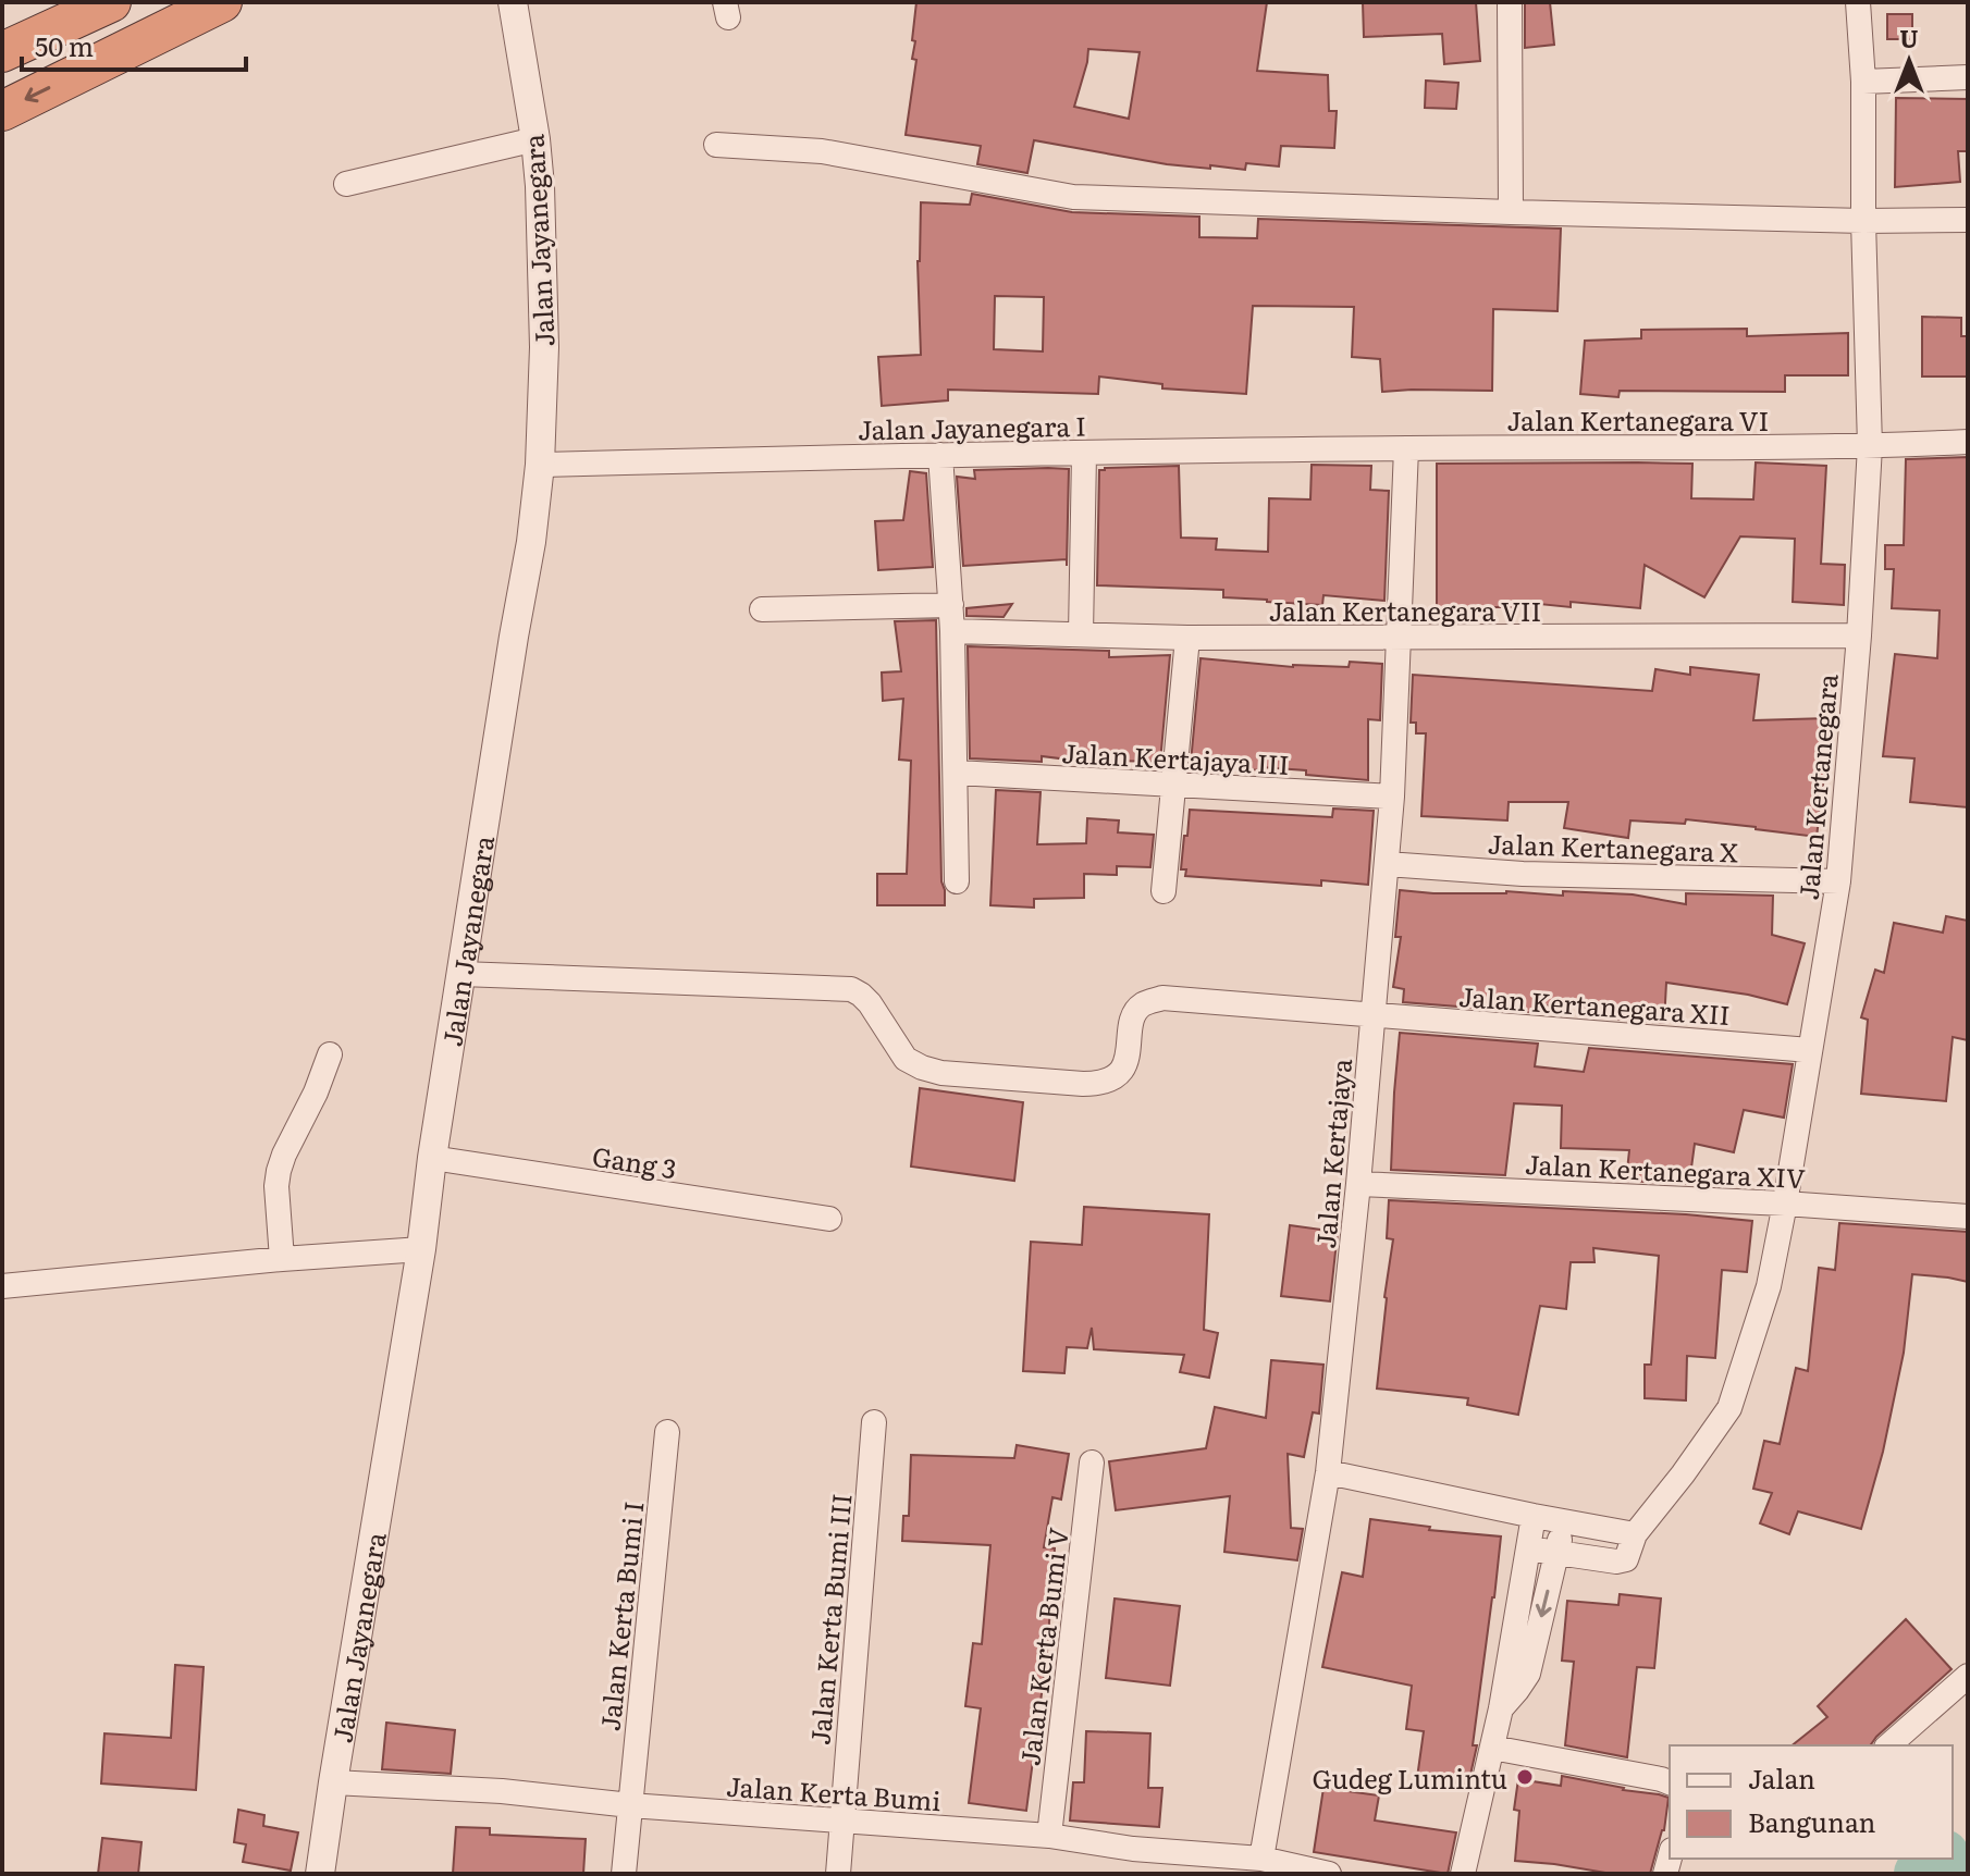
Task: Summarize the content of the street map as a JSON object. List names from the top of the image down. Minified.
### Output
{"streets":{"street":["Jalan Jayanegara","Jalan Kertanegara VI","Jalan Jayanegara I","Jalan Kertanegara VII","Jalan Kertajaya III","Jalan Kertanegara","Jalan Kertanegara X","Jalan Kertanegara XII","Jalan Kertajaya","Gang 3","Jalan Kertanegara XIV","Jalan Kerta Bumi I","Jalan Kerta Bumi III","Jalan Kerta Bumi V","Jalan Kerta Bumi"]},"crossings":[["Jalan Jayanegara","Jalan Jayanegara I"],["Jalan Jayanegara","Jalan Kertanegara XII"],["Jalan Jayanegara","Gang 3"],["Jalan Jayanegara","Jalan Kerta Bumi"],["Jalan Kertanegara VI","Jalan Jayanegara I"],["Jalan Kertanegara VI","Jalan Kertanegara"],["Jalan Kertanegara VI","Jalan Kertajaya"],["Jalan Jayanegara I","Jalan Kertajaya"],["Jalan Kertanegara VII","Jalan Kertanegara"],["Jalan Kertanegara VII","Jalan Kertajaya"],["Jalan Kertajaya III","Jalan Kertajaya"],["Jalan Kertanegara","Jalan Kertanegara X"],["Jalan Kertanegara","Jalan Kertanegara XII"],["Jalan Kertanegara","Jalan Kertanegara XIV"],["Jalan Kertanegara X","Jalan Kertajaya"],["Jalan Kertanegara XII","Jalan Kertajaya"],["Jalan Kertajaya","Jalan Kertanegara XIV"],["Jalan Kertajaya","Jalan Kerta Bumi"],["Jalan Kerta Bumi I","Jalan Kerta Bumi"],["Jalan Kerta Bumi III","Jalan Kerta Bumi"],["Jalan Kerta Bumi V","Jalan Kerta Bumi"]],"places":["Gudeg Lumintu"],"legend":["Jalan","Bangunan"],"scale_bar":"50 m","north":"top"}
